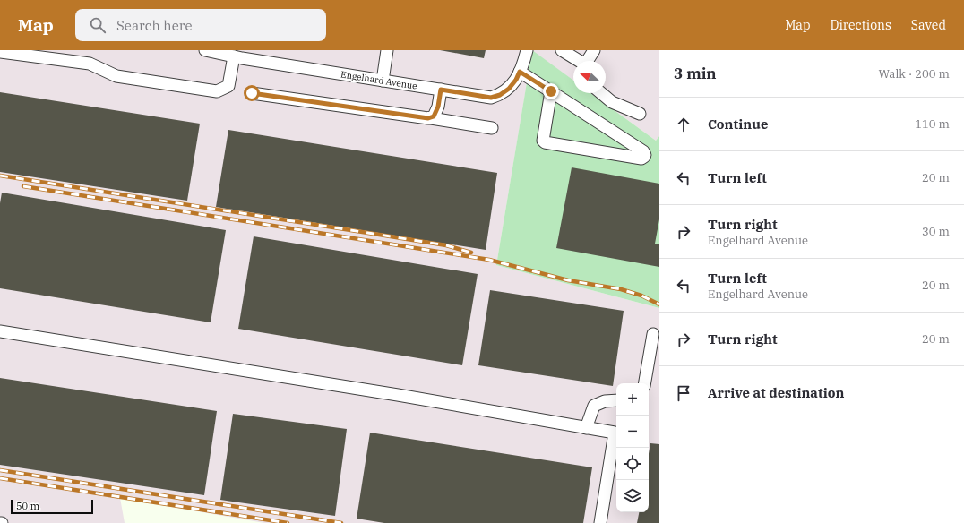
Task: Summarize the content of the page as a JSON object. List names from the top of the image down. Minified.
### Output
{"streets":{"street":["Engelhard Avenue"]},"scale_bar":"50 m","north":"top left","page":{"header":"Map","search":"Search here","nav":["Map","Directions","Saved"],"heading":["3 min","Walk · 200 m"],"list":[["Continue","110 m"],["Turn left","20 m"],["Turn right","Engelhard Avenue","30 m"],["Turn left","Engelhard Avenue","20 m"],["Turn right","20 m"],"Arrive at destination"],"map_buttons":["+","−"],"scale":"50 m"}}
